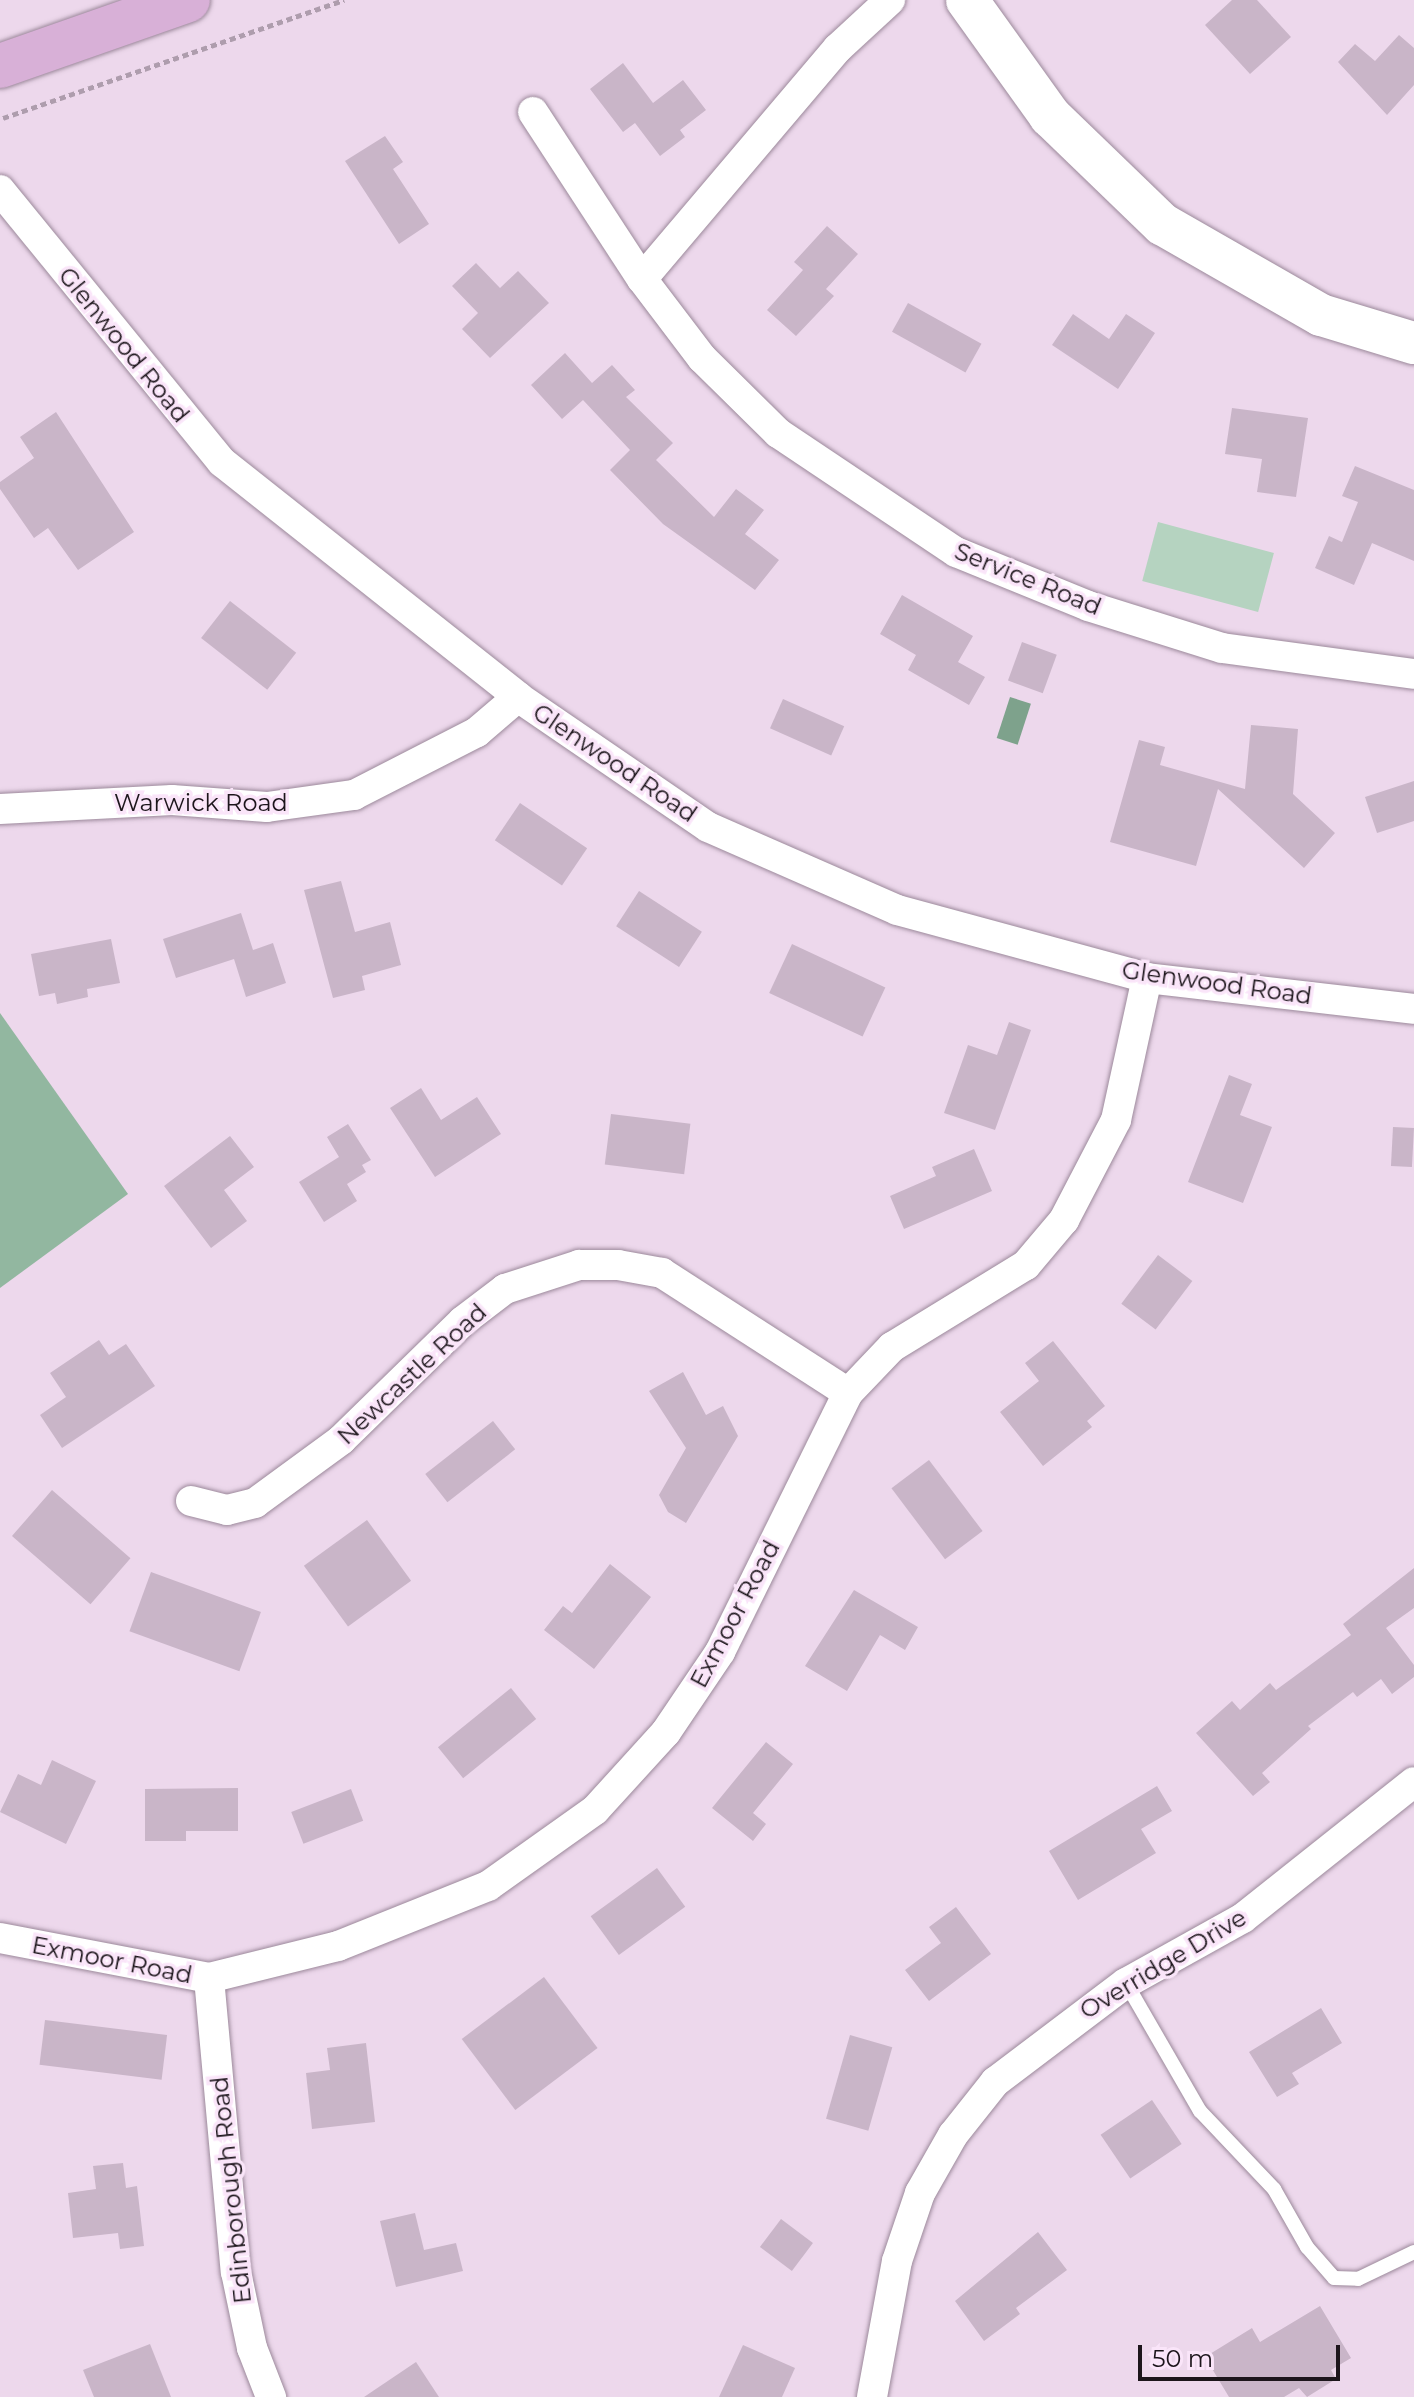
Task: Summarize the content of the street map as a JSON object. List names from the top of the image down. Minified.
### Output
{"streets":{"street":["Glenwood Road","Service Road","Warwick Road","Newcastle Road","Exmoor Road","Overridge Drive","Edinborough Road"]},"crossings":[["Glenwood Road","Warwick Road"],["Glenwood Road","Exmoor Road"],["Newcastle Road","Exmoor Road"],["Exmoor Road","Edinborough Road"]],"scale_bar":"50 m"}
